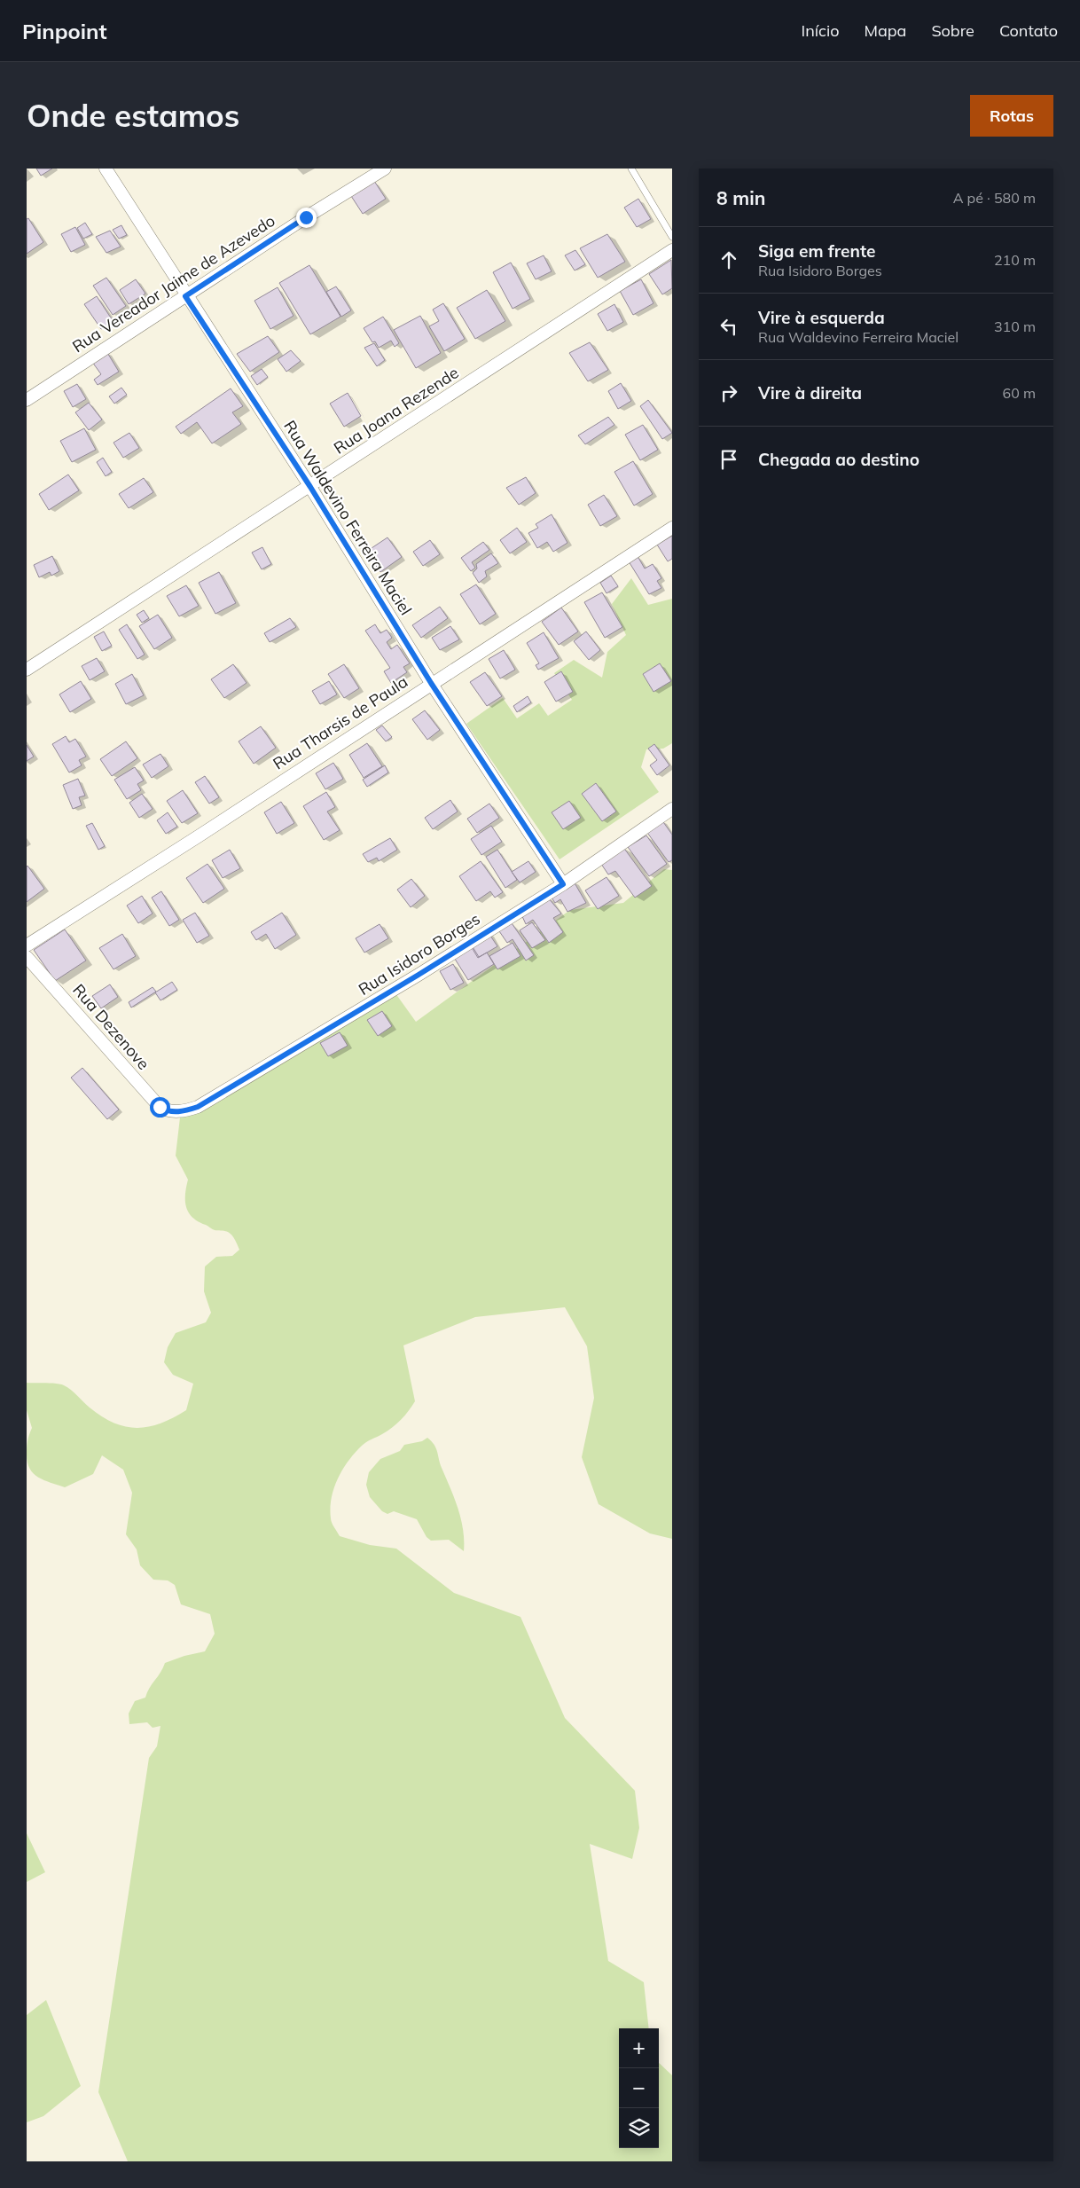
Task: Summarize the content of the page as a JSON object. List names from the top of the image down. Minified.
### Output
{"streets":{"street":["Rua Vereador Jaime de Azevedo","Rua Joana Rezende","Rua Waldevino Ferreira Maciel","Rua Tharsis de Paula","Rua Isidoro Borges","Rua Dezenove"]},"crossings":[["Rua Vereador Jaime de Azevedo","Rua Waldevino Ferreira Maciel"],["Rua Joana Rezende","Rua Waldevino Ferreira Maciel"],["Rua Waldevino Ferreira Maciel","Rua Tharsis de Paula"],["Rua Waldevino Ferreira Maciel","Rua Isidoro Borges"],["Rua Isidoro Borges","Rua Dezenove"]],"page":{"header":"Pinpoint","nav":["Início","Mapa","Sobre","Contato"],"buttons":"Rotas","title":"Onde estamos","heading":["8 min","A pé · 580 m"],"list":[["Siga em frente","Rua Isidoro Borges","210 m"],["Vire à esquerda","Rua Waldevino Ferreira Maciel","310 m"],["Vire à direita","60 m"],"Chegada ao destino"],"map_buttons":["+","−"]}}
